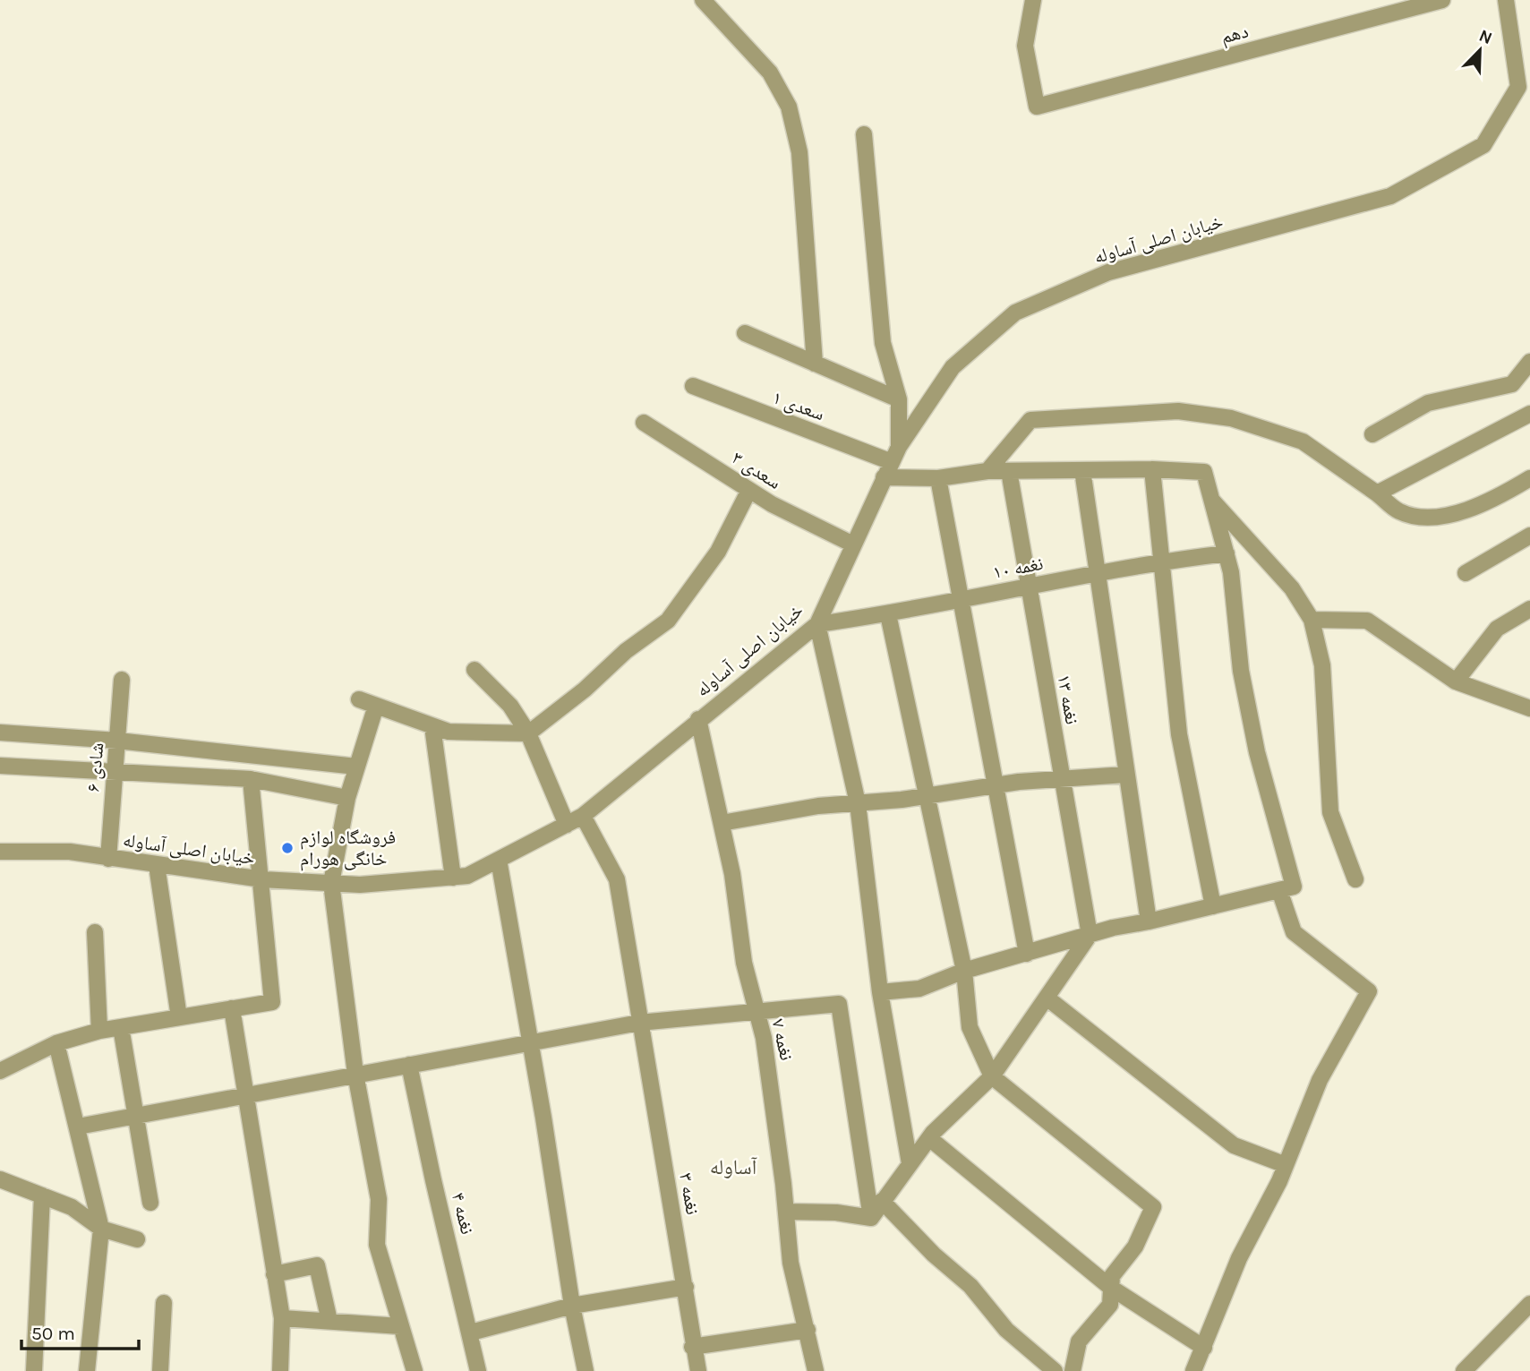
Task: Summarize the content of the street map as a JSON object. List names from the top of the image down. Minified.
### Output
{"streets":{"street":["دهم","خیابان اصلی آساوله","سعدی ۱","سعدی ۳","نغمه ۱۰","نغمه ۱۳","شادی ۶","نغمه ۷","نغمه ۳","نغمه ۴"]},"crossings":[["خیابان اصلی آساوله","سعدی ۱"],["خیابان اصلی آساوله","سعدی ۳"],["خیابان اصلی آساوله","نغمه ۱۰"],["خیابان اصلی آساوله","شادی ۶"],["خیابان اصلی آساوله","نغمه ۷"],["نغمه ۱۰","نغمه ۱۳"]],"districts":["آساوله"],"places":["فروشگاه لوازم خانگی هورام"],"scale_bar":"50 m","north":"top right"}
